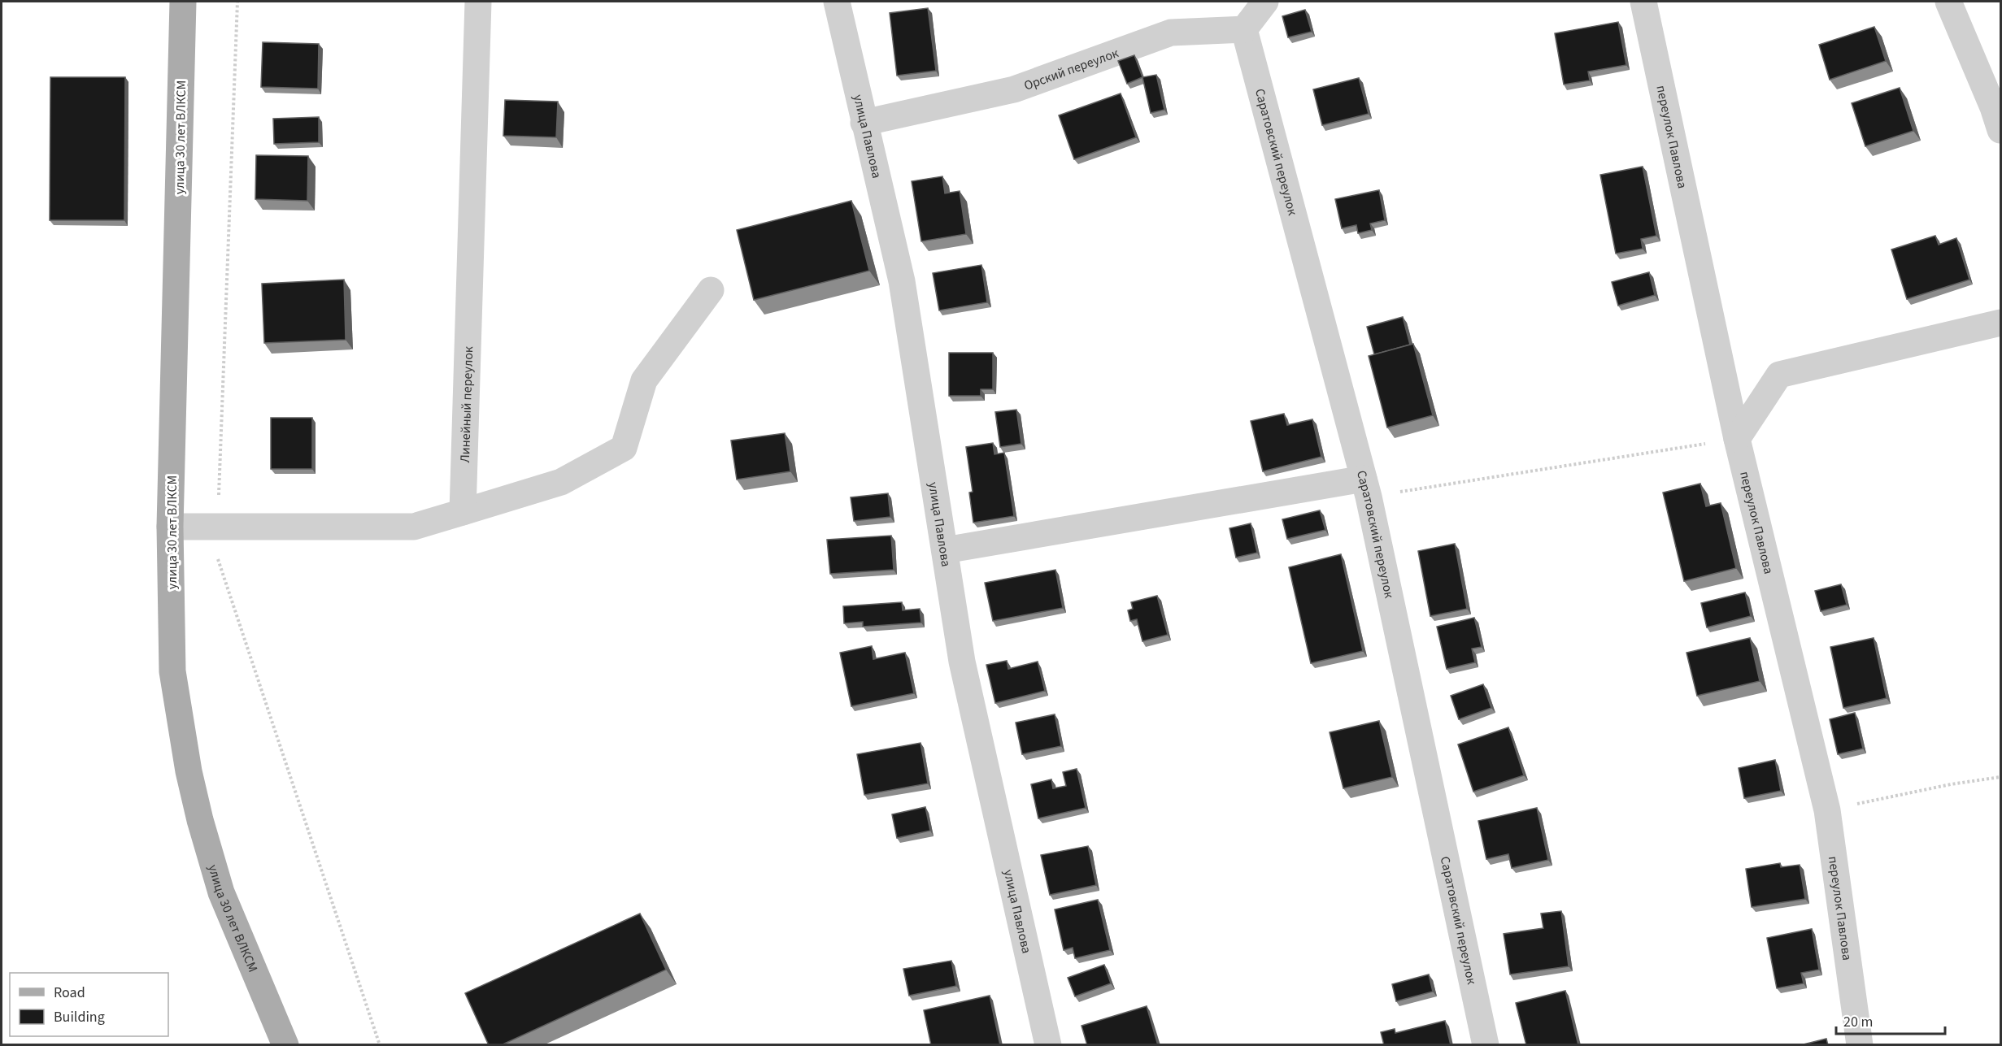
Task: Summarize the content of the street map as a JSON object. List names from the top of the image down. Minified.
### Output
{"streets":{"main road":["улица 30 лет ВЛКСМ"],"street":["Орский переулок","улица Павлова","переулок Павлова","Саратовский переулок","Линейный переулок"]},"crossings":[["Орский переулок","улица Павлова"],["Орский переулок","Саратовский переулок"]],"legend":["Road","Building"],"scale_bar":"20 m"}
